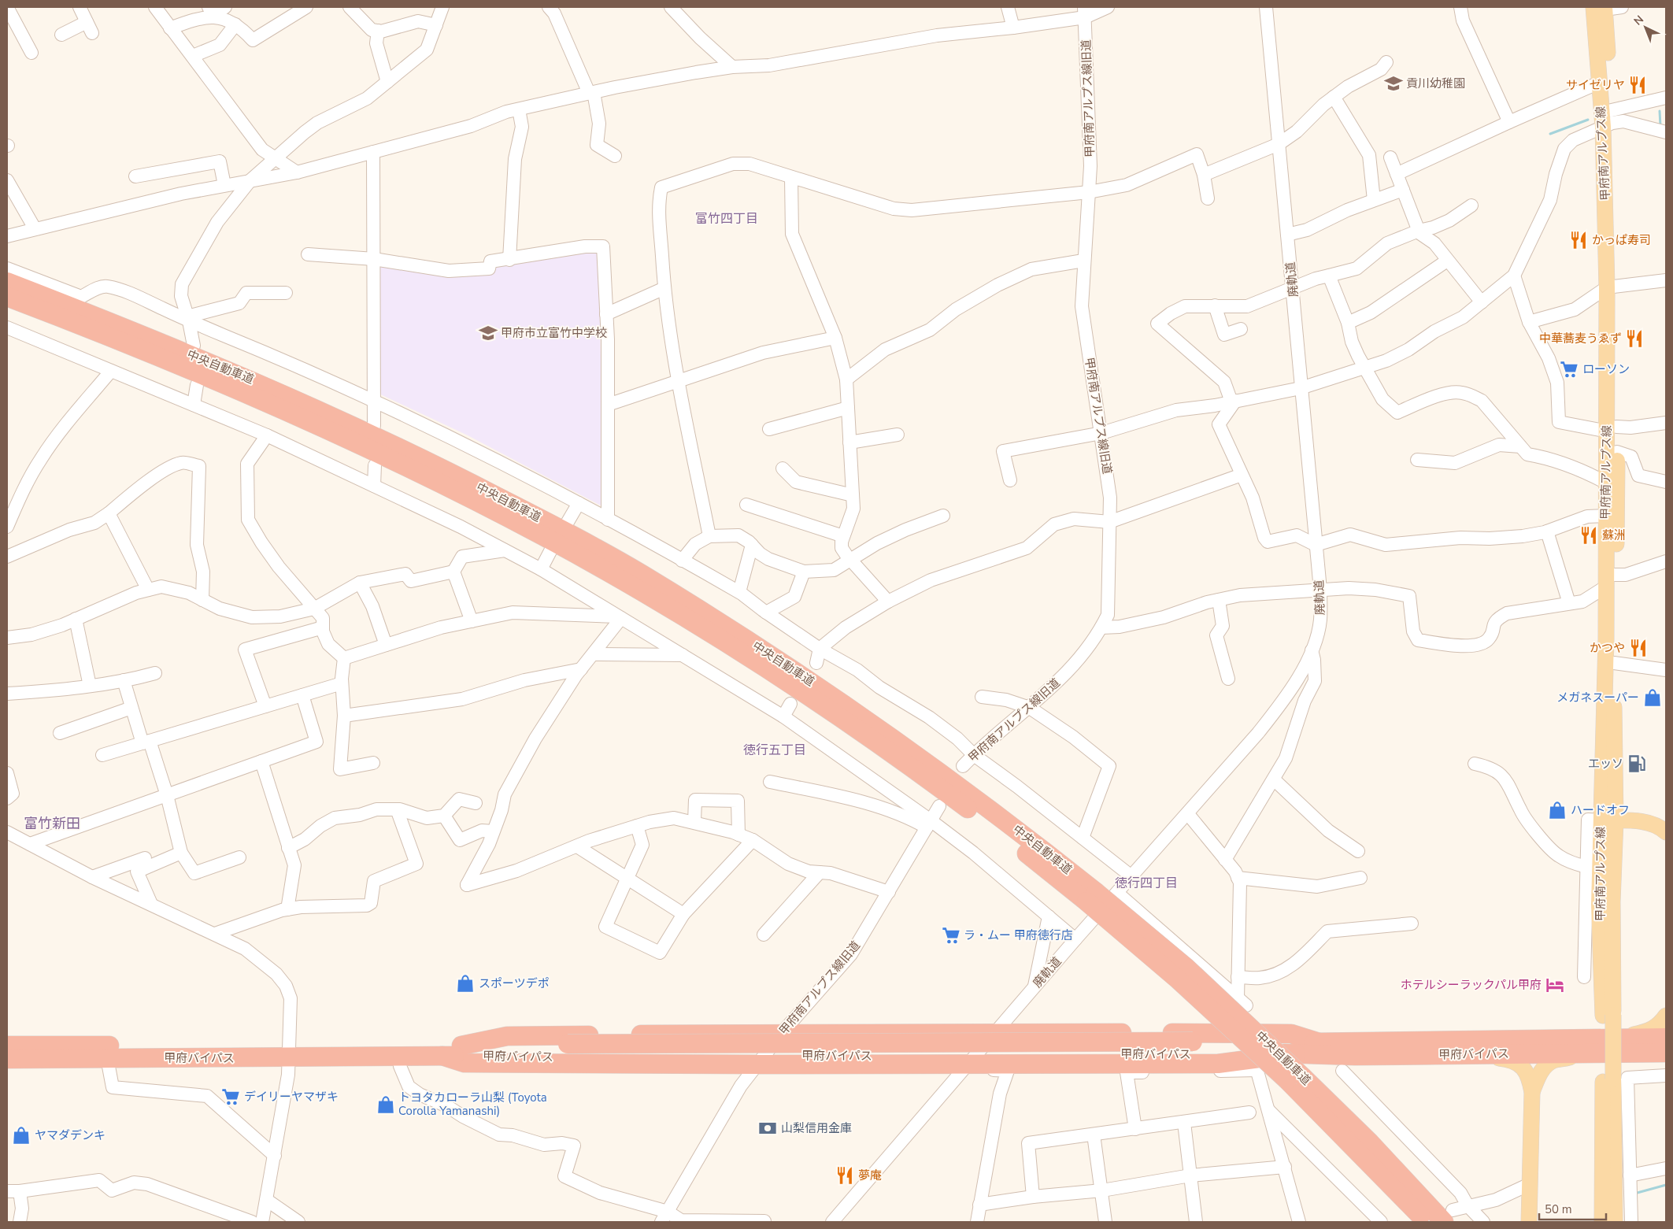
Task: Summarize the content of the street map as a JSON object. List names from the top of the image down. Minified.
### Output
{"streets":{"highway":["中央自動車道","甲府バイパス"],"main road":["甲府南アルプス線"],"street":["甲府南アルプス線旧道","廃軌道"]},"districts":["富竹四丁目","徳行五丁目","富竹新田","徳行四丁目"],"places":{"school or university":["貢川幼稚園","甲府市立富竹中学校"],"restaurant":["サイゼリヤ","かっぱ寿司","中華蕎麦うゑず","蘇洲","かつや","夢庵"],"supermarket":["ローソン","ラ・ムー 甲府徳行店","デイリーヤマザキ"],"shop":["メガネスーパー","ハードオフ","スポーツデポ","トヨタカローラ山梨 (Toyota Corolla Yamanashi)","ヤマダデンキ"],"fuel station":["エッソ"],"hotel":["ホテルシーラックパル甲府"],"bank":["山梨信用金庫"]},"scale_bar":"50 m","north":"top left"}
